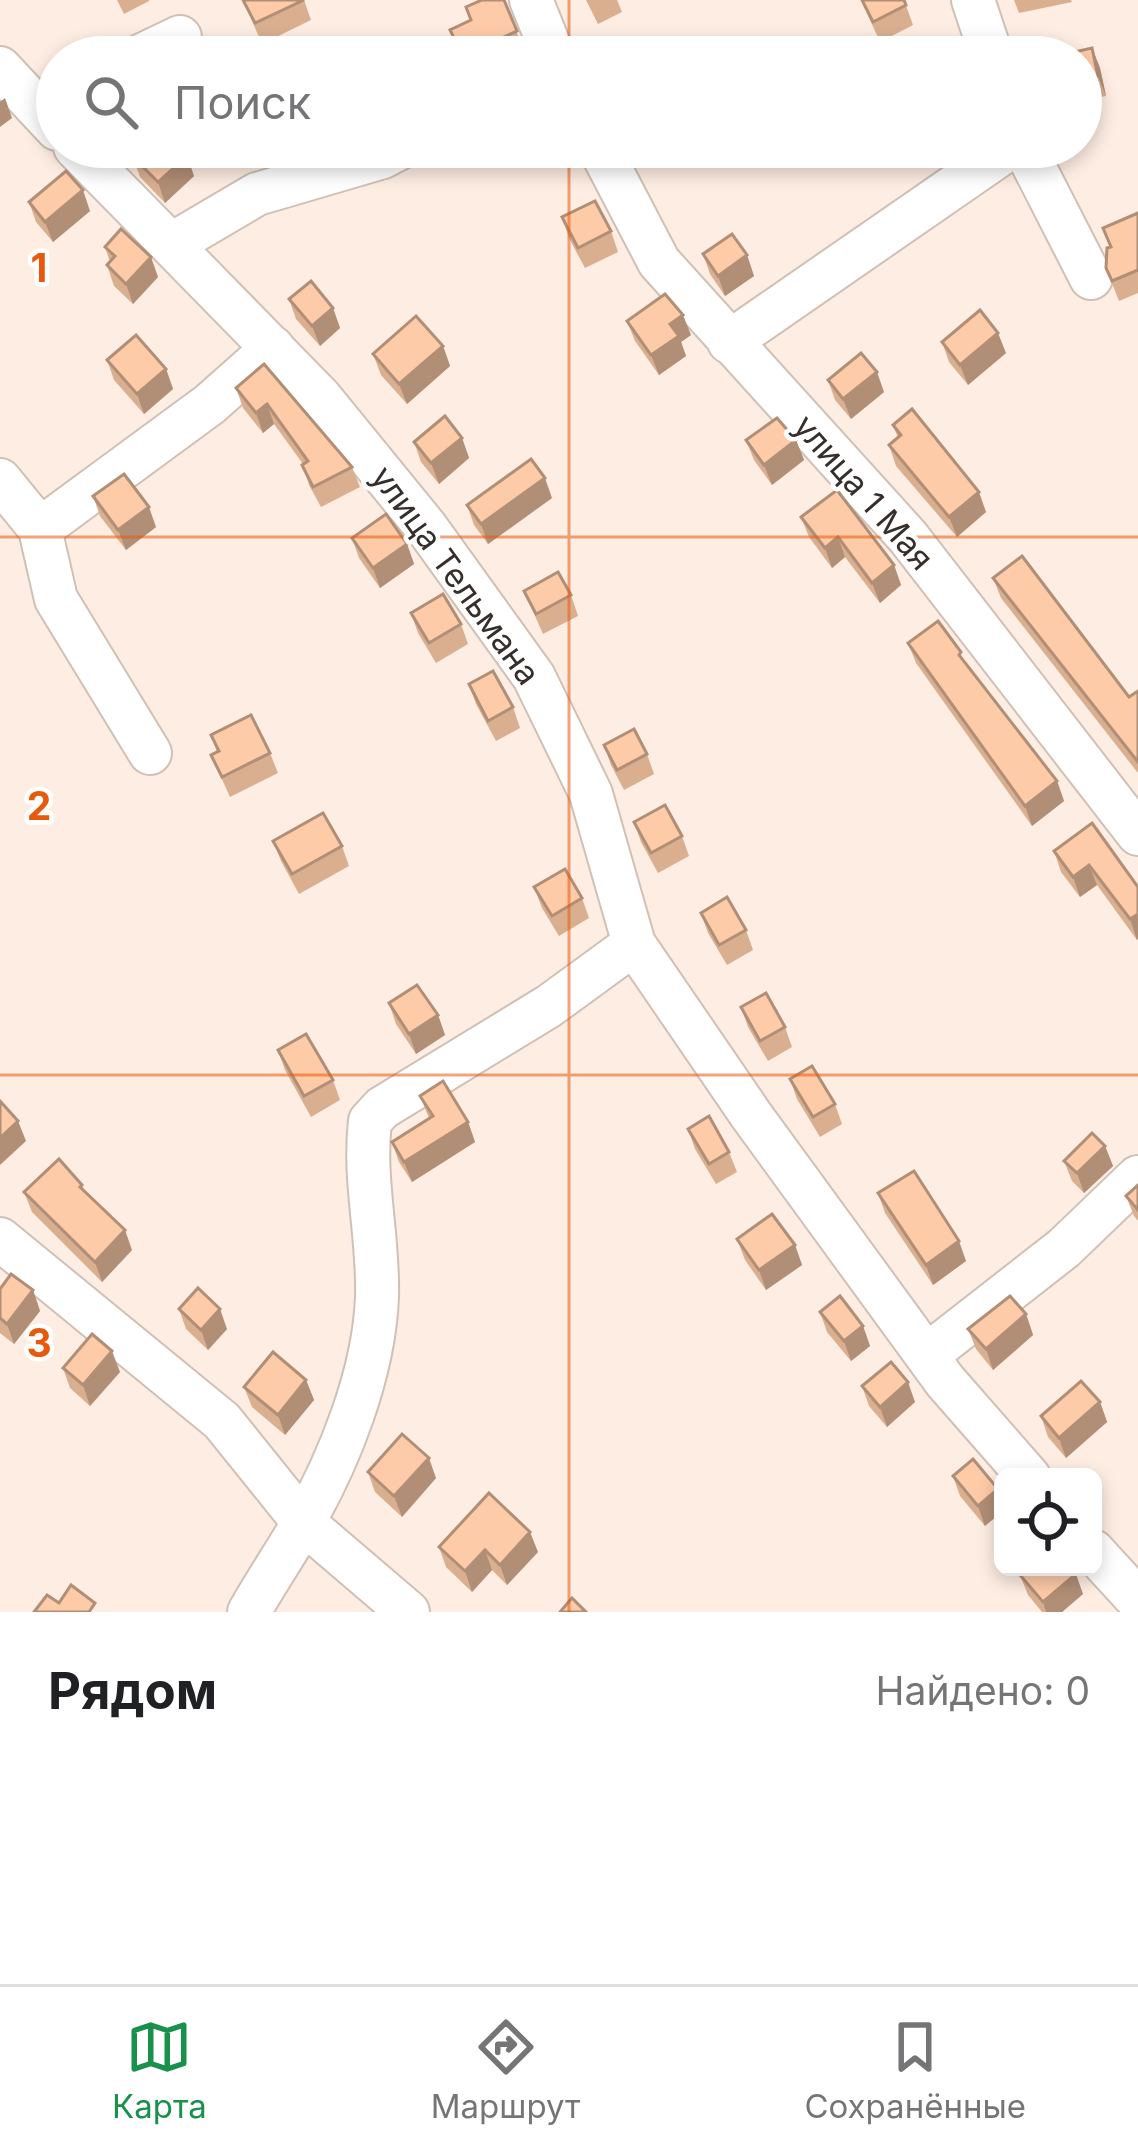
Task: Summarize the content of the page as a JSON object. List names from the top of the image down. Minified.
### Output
{"streets":{"street":["улица 1 Мая","улица Тельмана"]},"page":{"search":"Поиск","heading":["Рядом","Найдено: 0"],"nav":["Карта","Маршрут","Сохранённые"]},"grid":{"rows":["1","2","3"]}}
